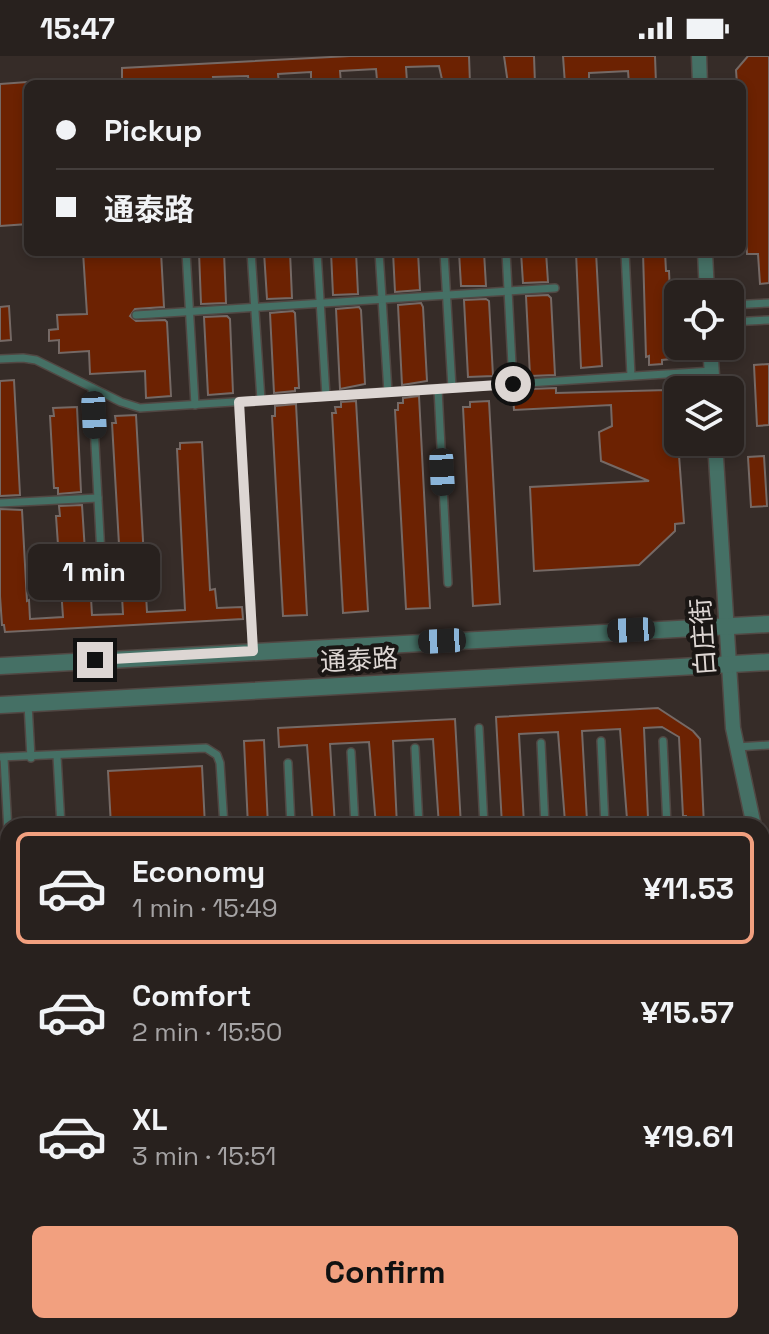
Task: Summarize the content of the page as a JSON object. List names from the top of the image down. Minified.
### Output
{"streets":{"street":["白庄街","通泰路"]},"crossings":[["白庄街","通泰路"]],"page":{"status":"15:47","banner":["Pickup","通泰路"],"bubble":"1 min","list":[{"name":"Economy","note":"1 min · 15:49","value":"¥11.53"},{"name":"Comfort","note":"2 min · 15:50","value":"¥15.57"},{"name":"XL","note":"3 min · 15:51","value":"¥19.61"}],"buttons":"Confirm"}}
